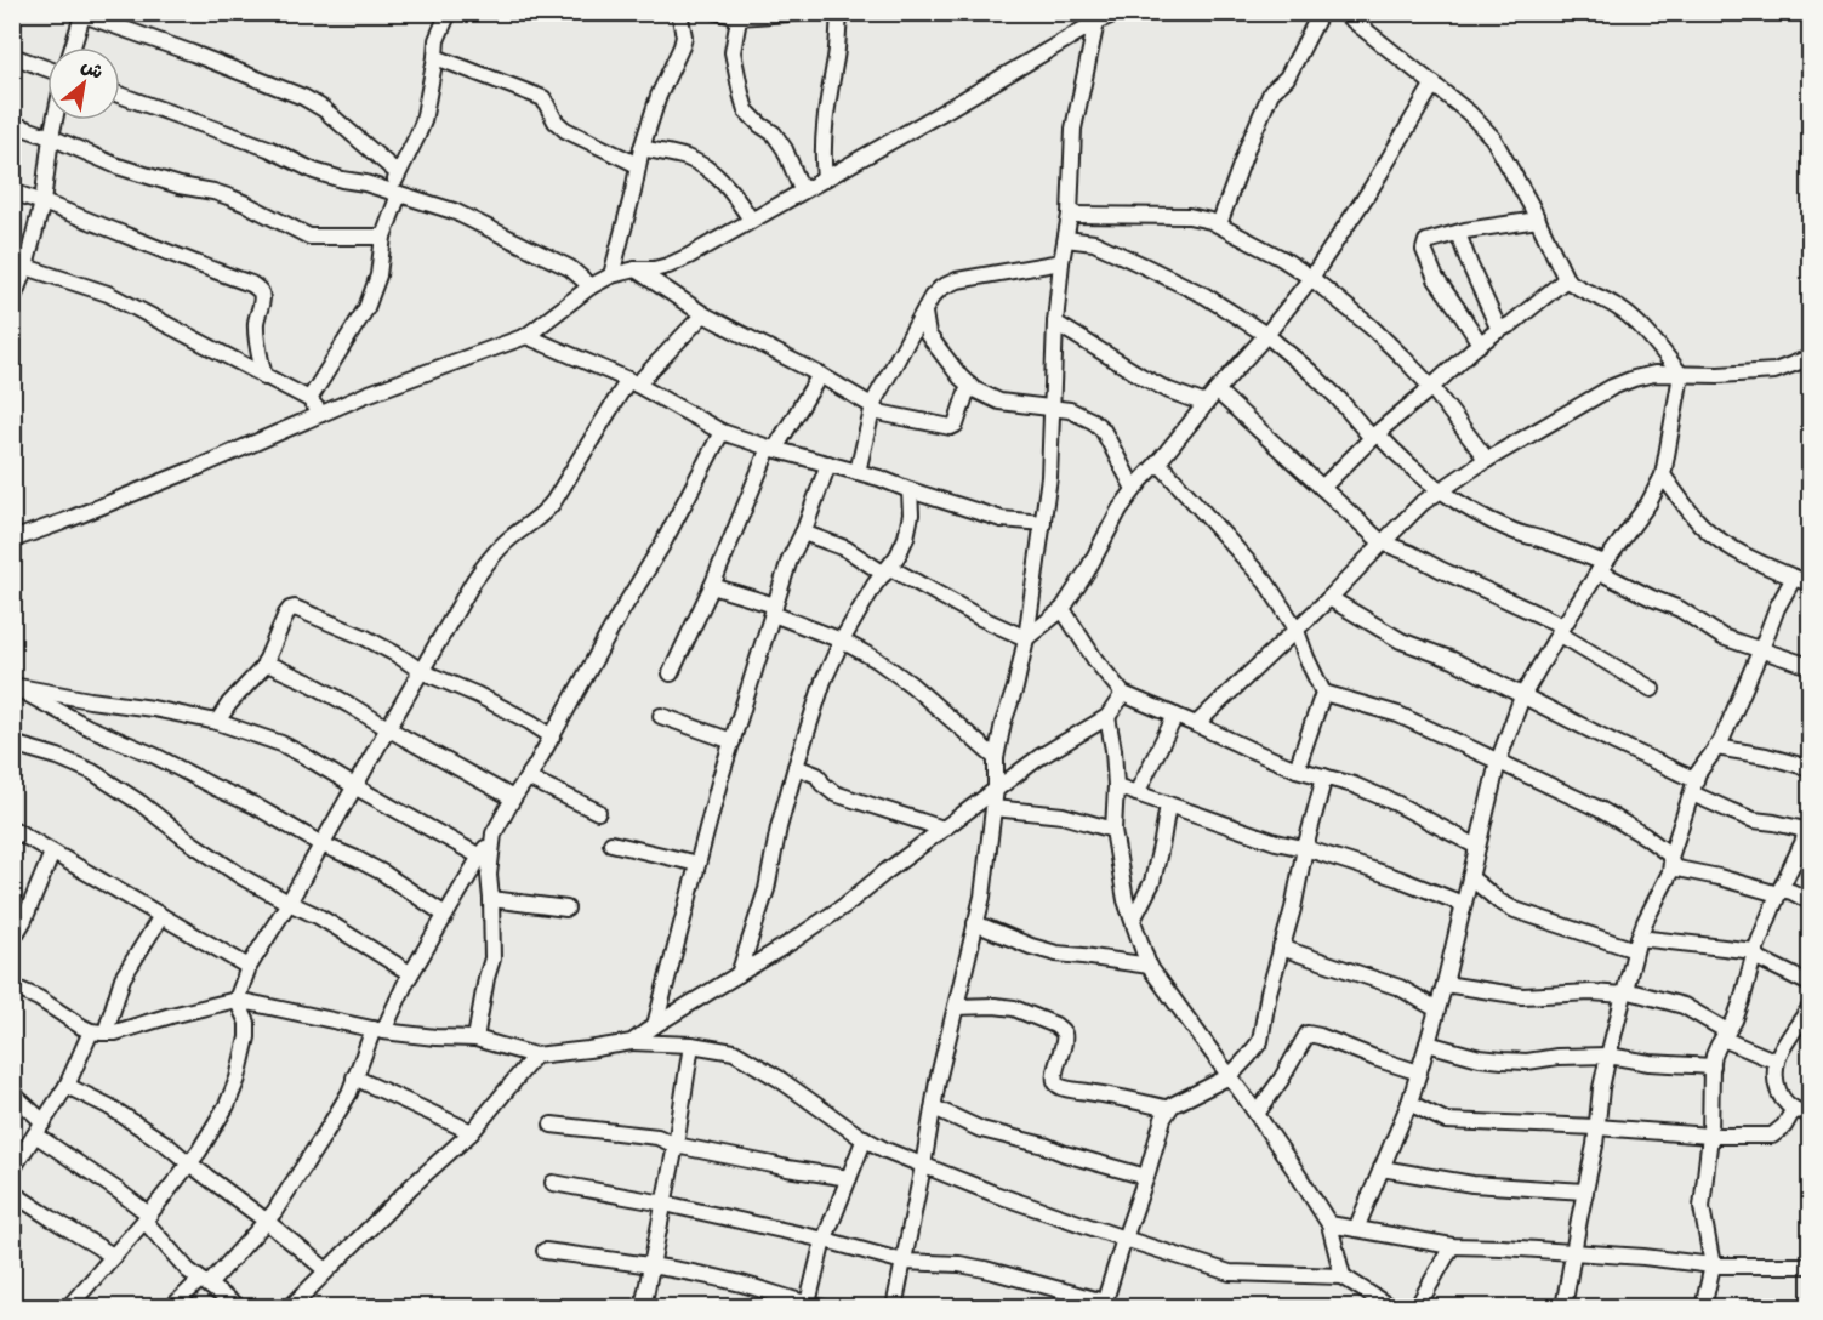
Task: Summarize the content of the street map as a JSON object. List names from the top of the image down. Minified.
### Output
{"north":"top right"}
